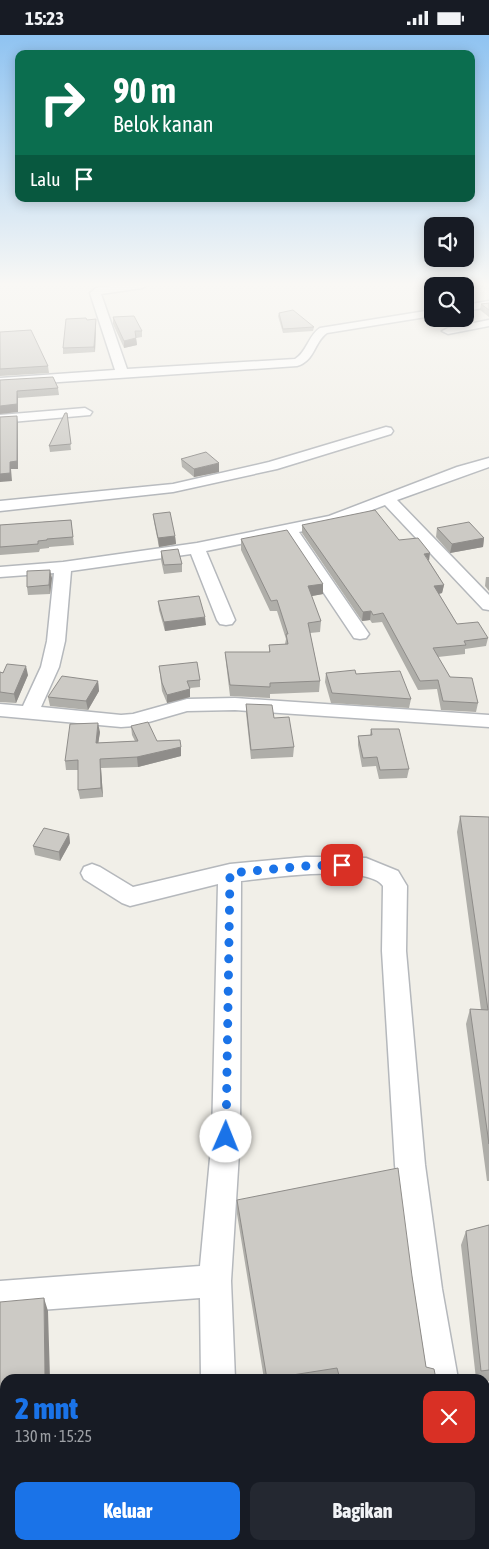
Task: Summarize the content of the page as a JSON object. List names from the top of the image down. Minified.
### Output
{"page":{"status":"15:23","turn":["90 m","Belok kanan"],"then":"Lalu","heading":["2 mnt","130 m · 15:25"],"buttons":["Keluar","Bagikan"]}}
